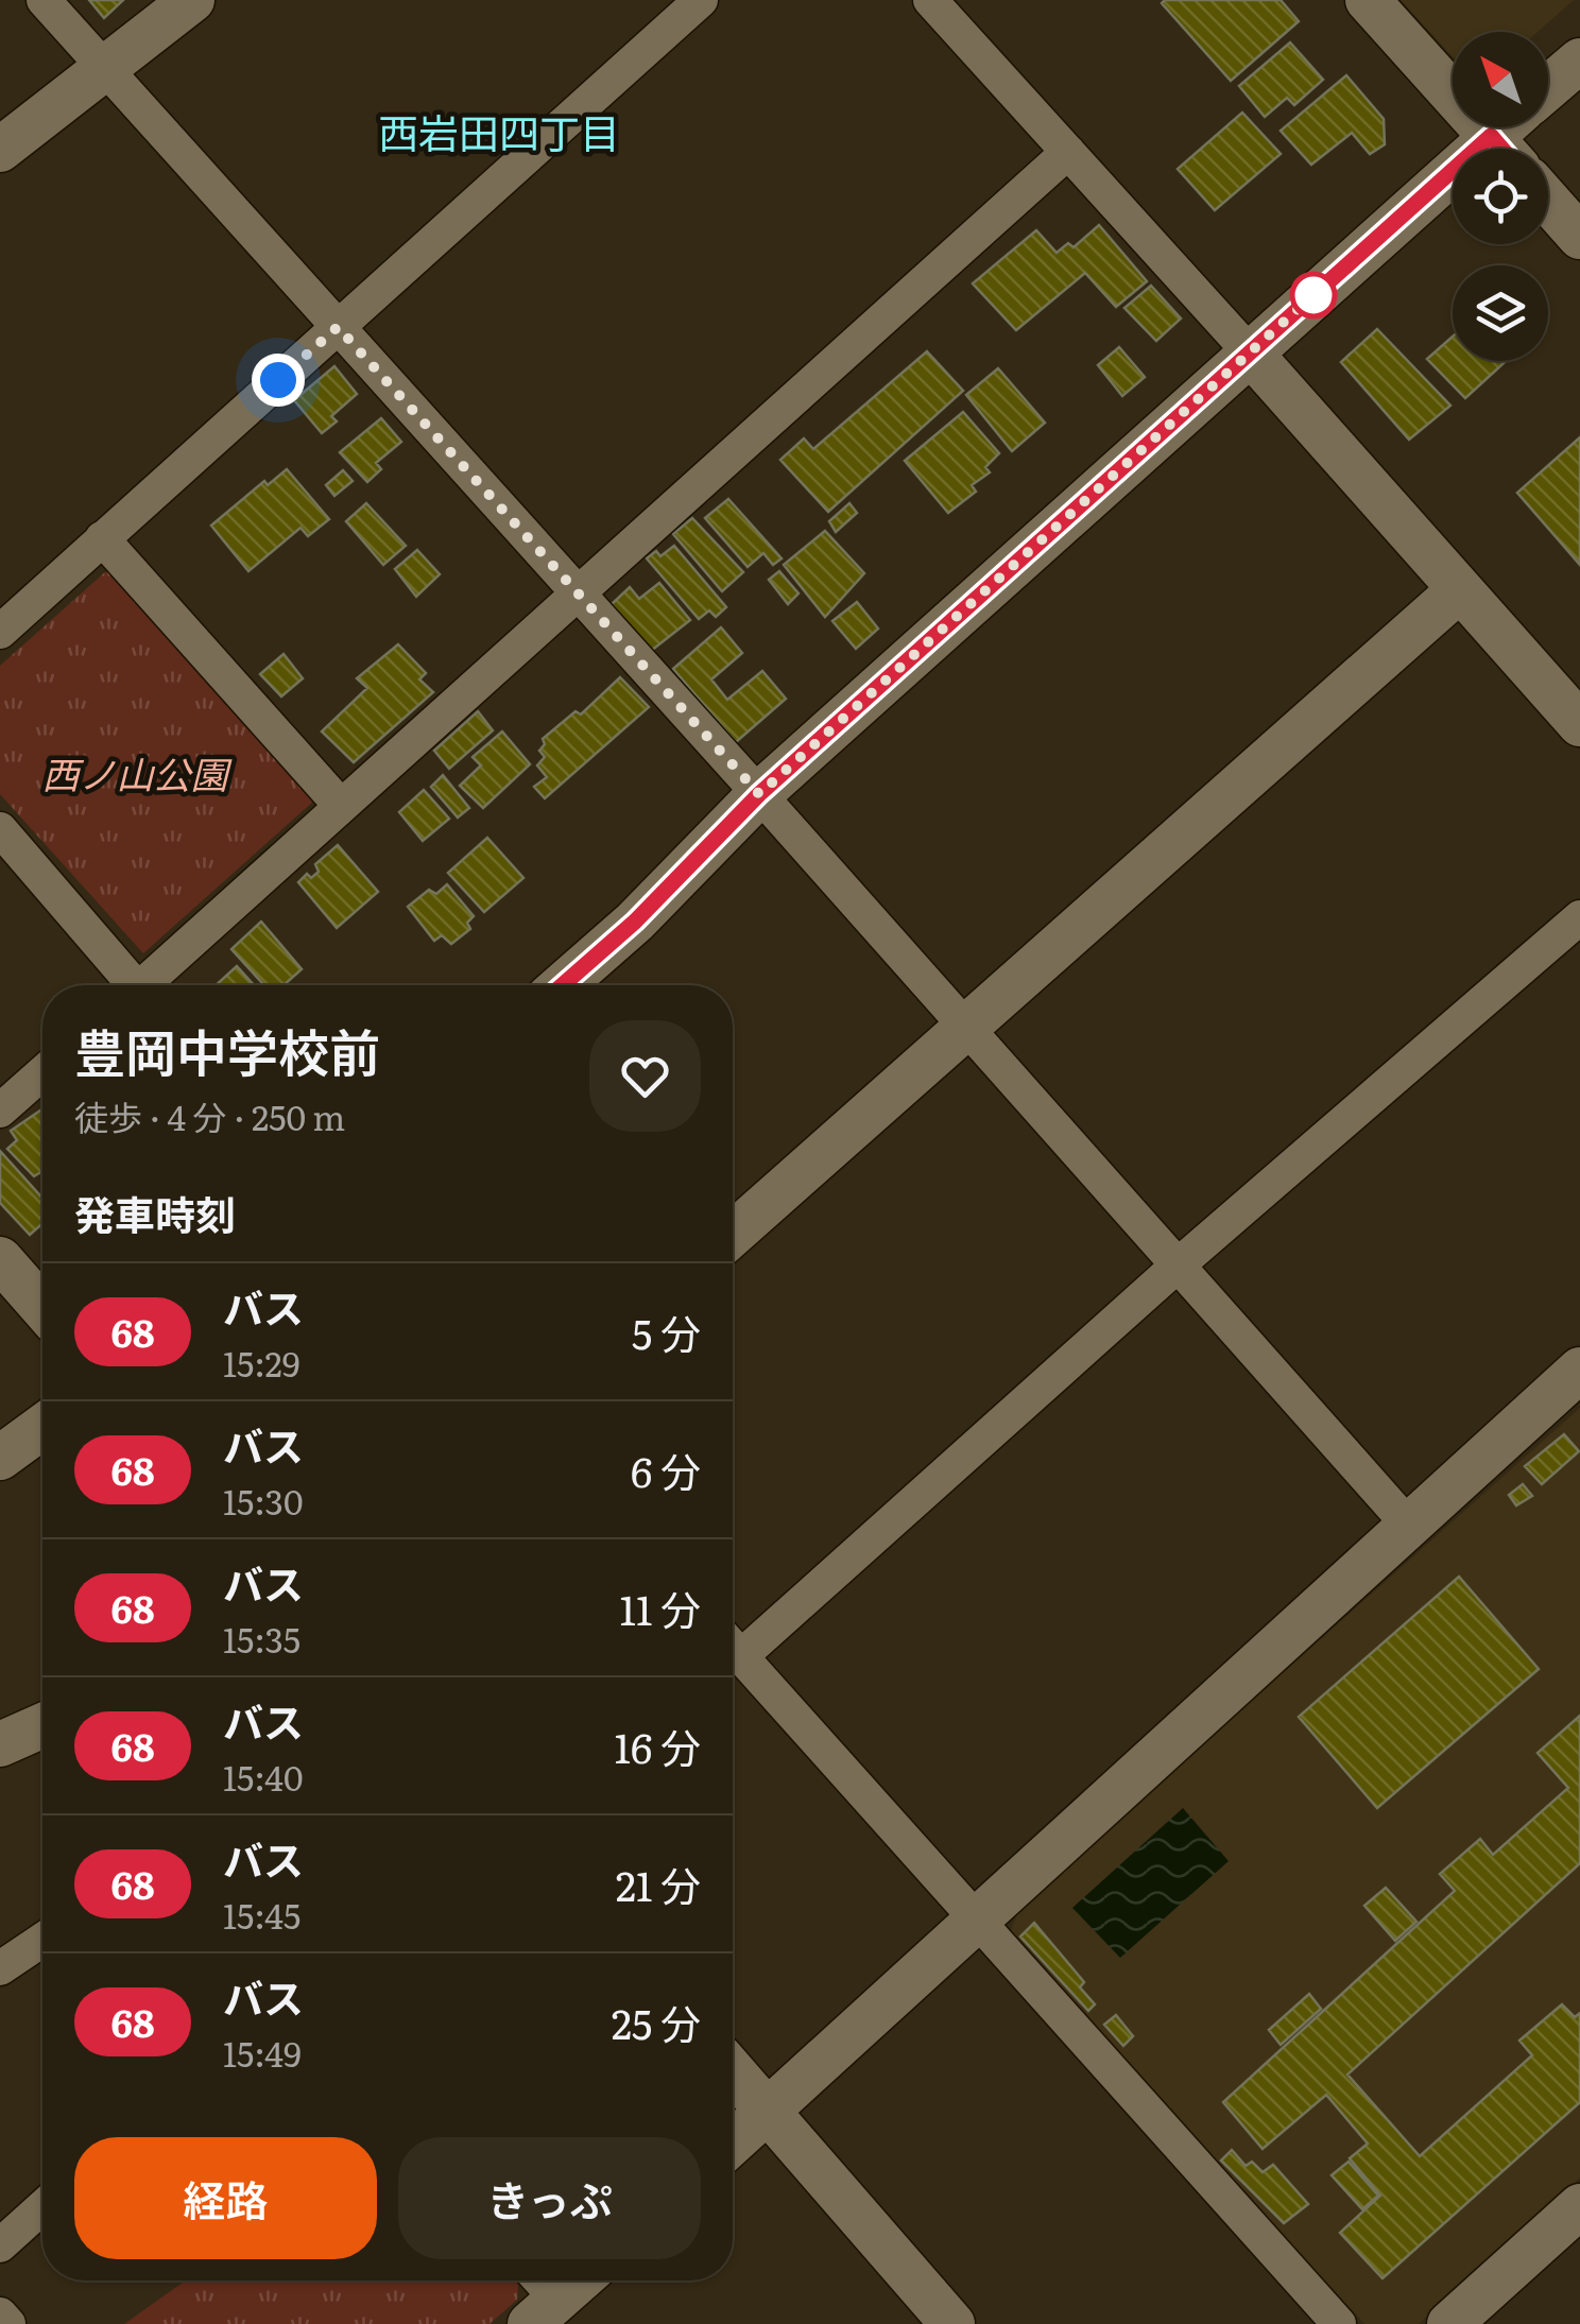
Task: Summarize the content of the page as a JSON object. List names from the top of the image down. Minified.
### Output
{"districts":["西岩田四丁目"],"parks":["西ノ山公園"],"lines":["bus line 68"],"north":"top left","page":{"heading":[["豊岡中学校前","徒歩 · 4 分 · 250 m"],"発車時刻"],"list":[{"mark":"68","name":"バス","note":"15:29","value":"5 分"},{"mark":"68","name":"バス","note":"15:30","value":"6 分"},{"mark":"68","name":"バス","note":"15:35","value":"11 分"},{"mark":"68","name":"バス","note":"15:40","value":"16 分"},{"mark":"68","name":"バス","note":"15:45","value":"21 分"},{"mark":"68","name":"バス","note":"15:49","value":"25 分"}],"buttons":["経路","きっぷ"]}}
